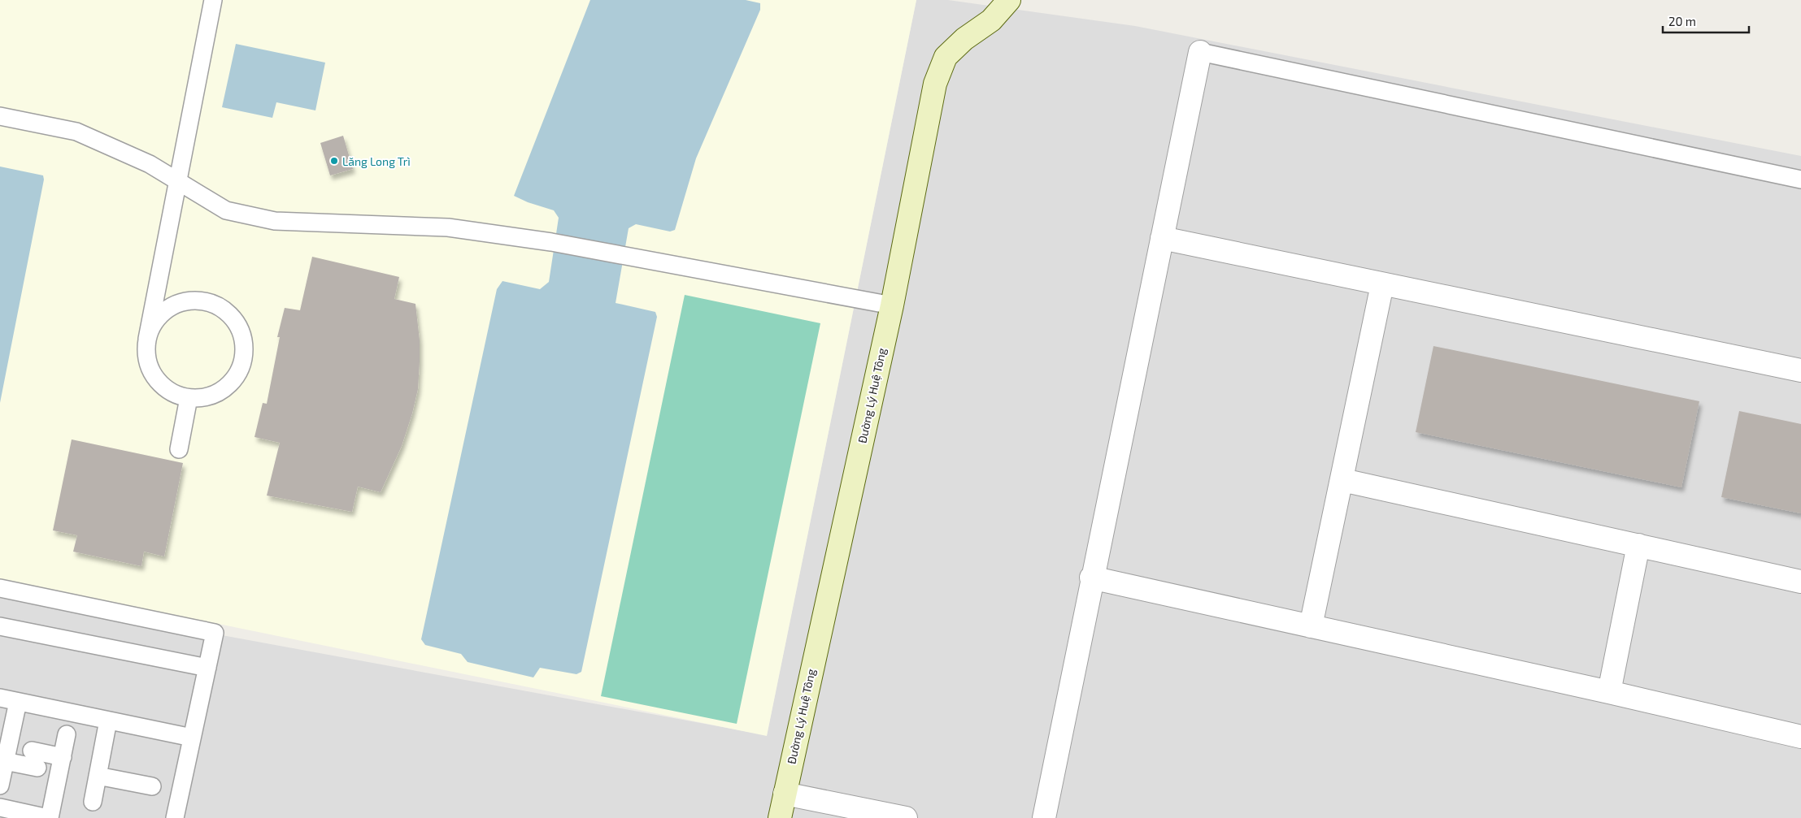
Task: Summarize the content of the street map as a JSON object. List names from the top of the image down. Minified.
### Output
{"streets":{"main road":["Đường Lý Huệ Tông"]},"places":["Lăng Long Trì"],"scale_bar":"20 m"}
